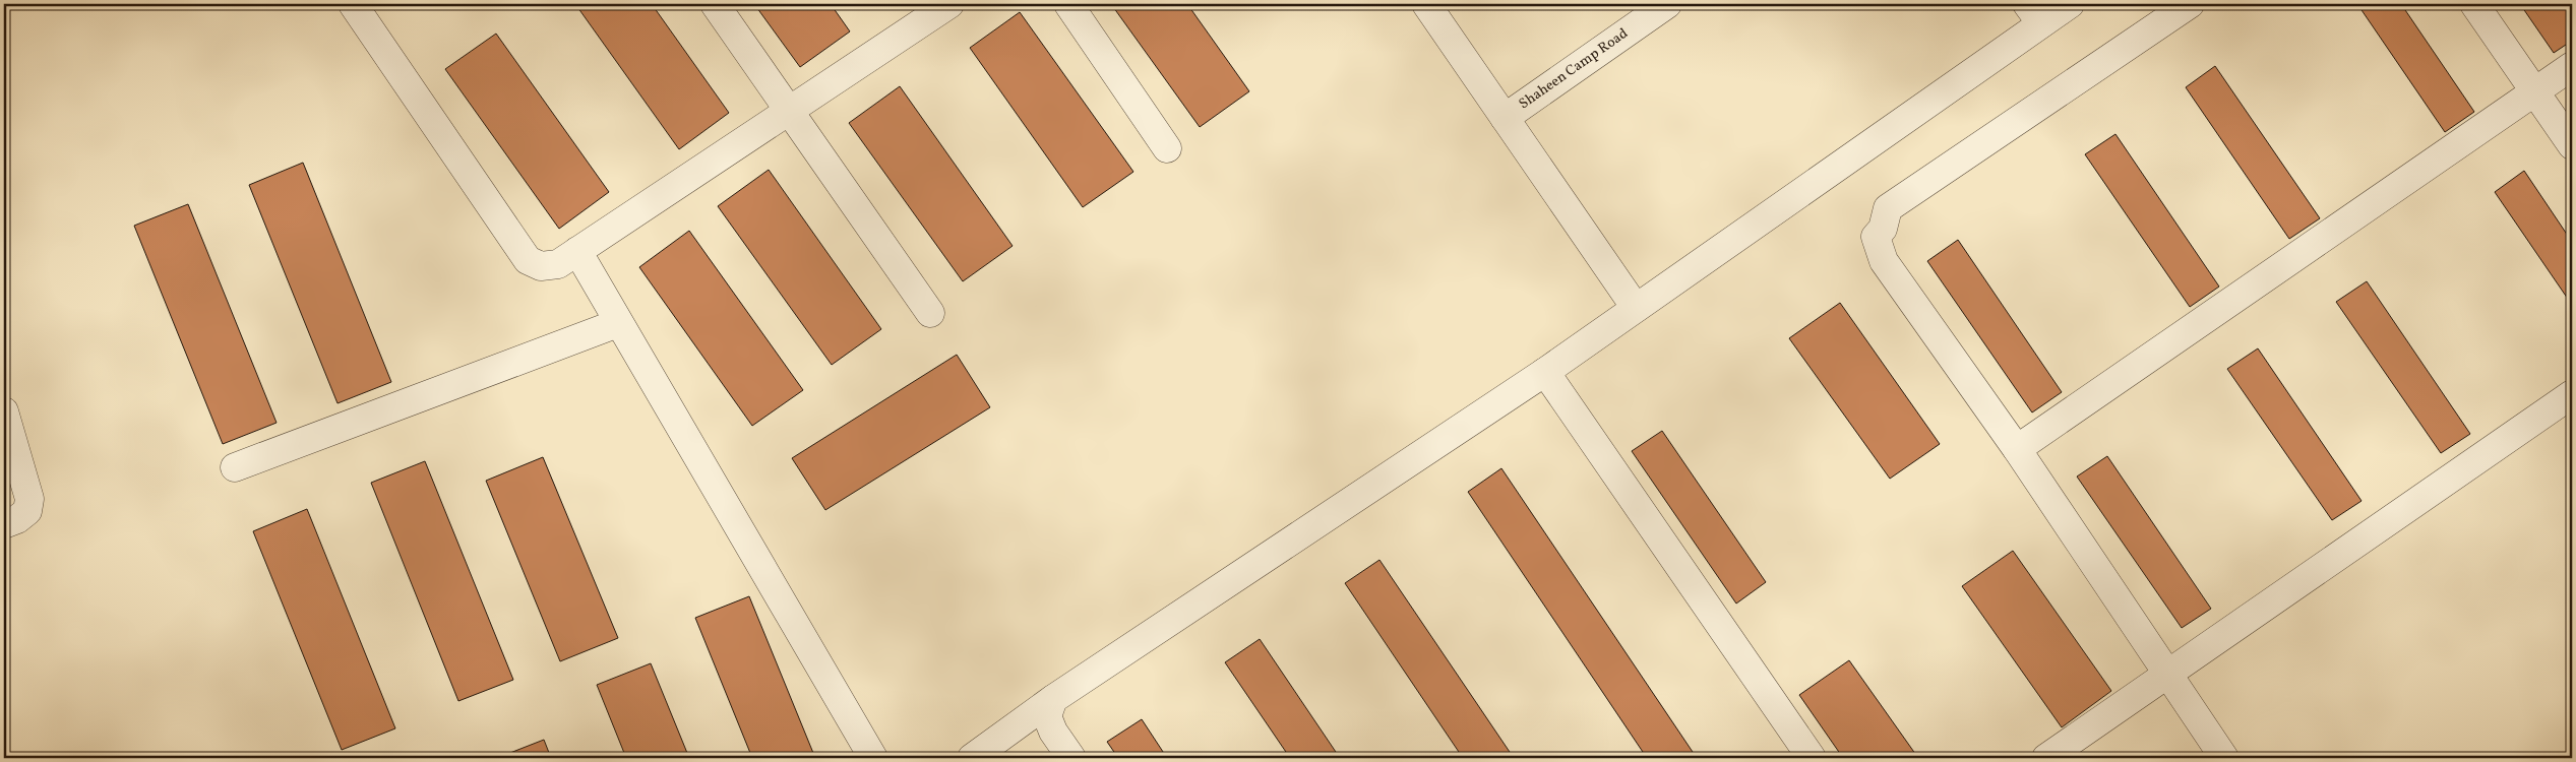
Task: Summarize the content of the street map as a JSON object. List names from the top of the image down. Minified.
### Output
{"streets":{"street":["Shaheen Camp Road"]}}
